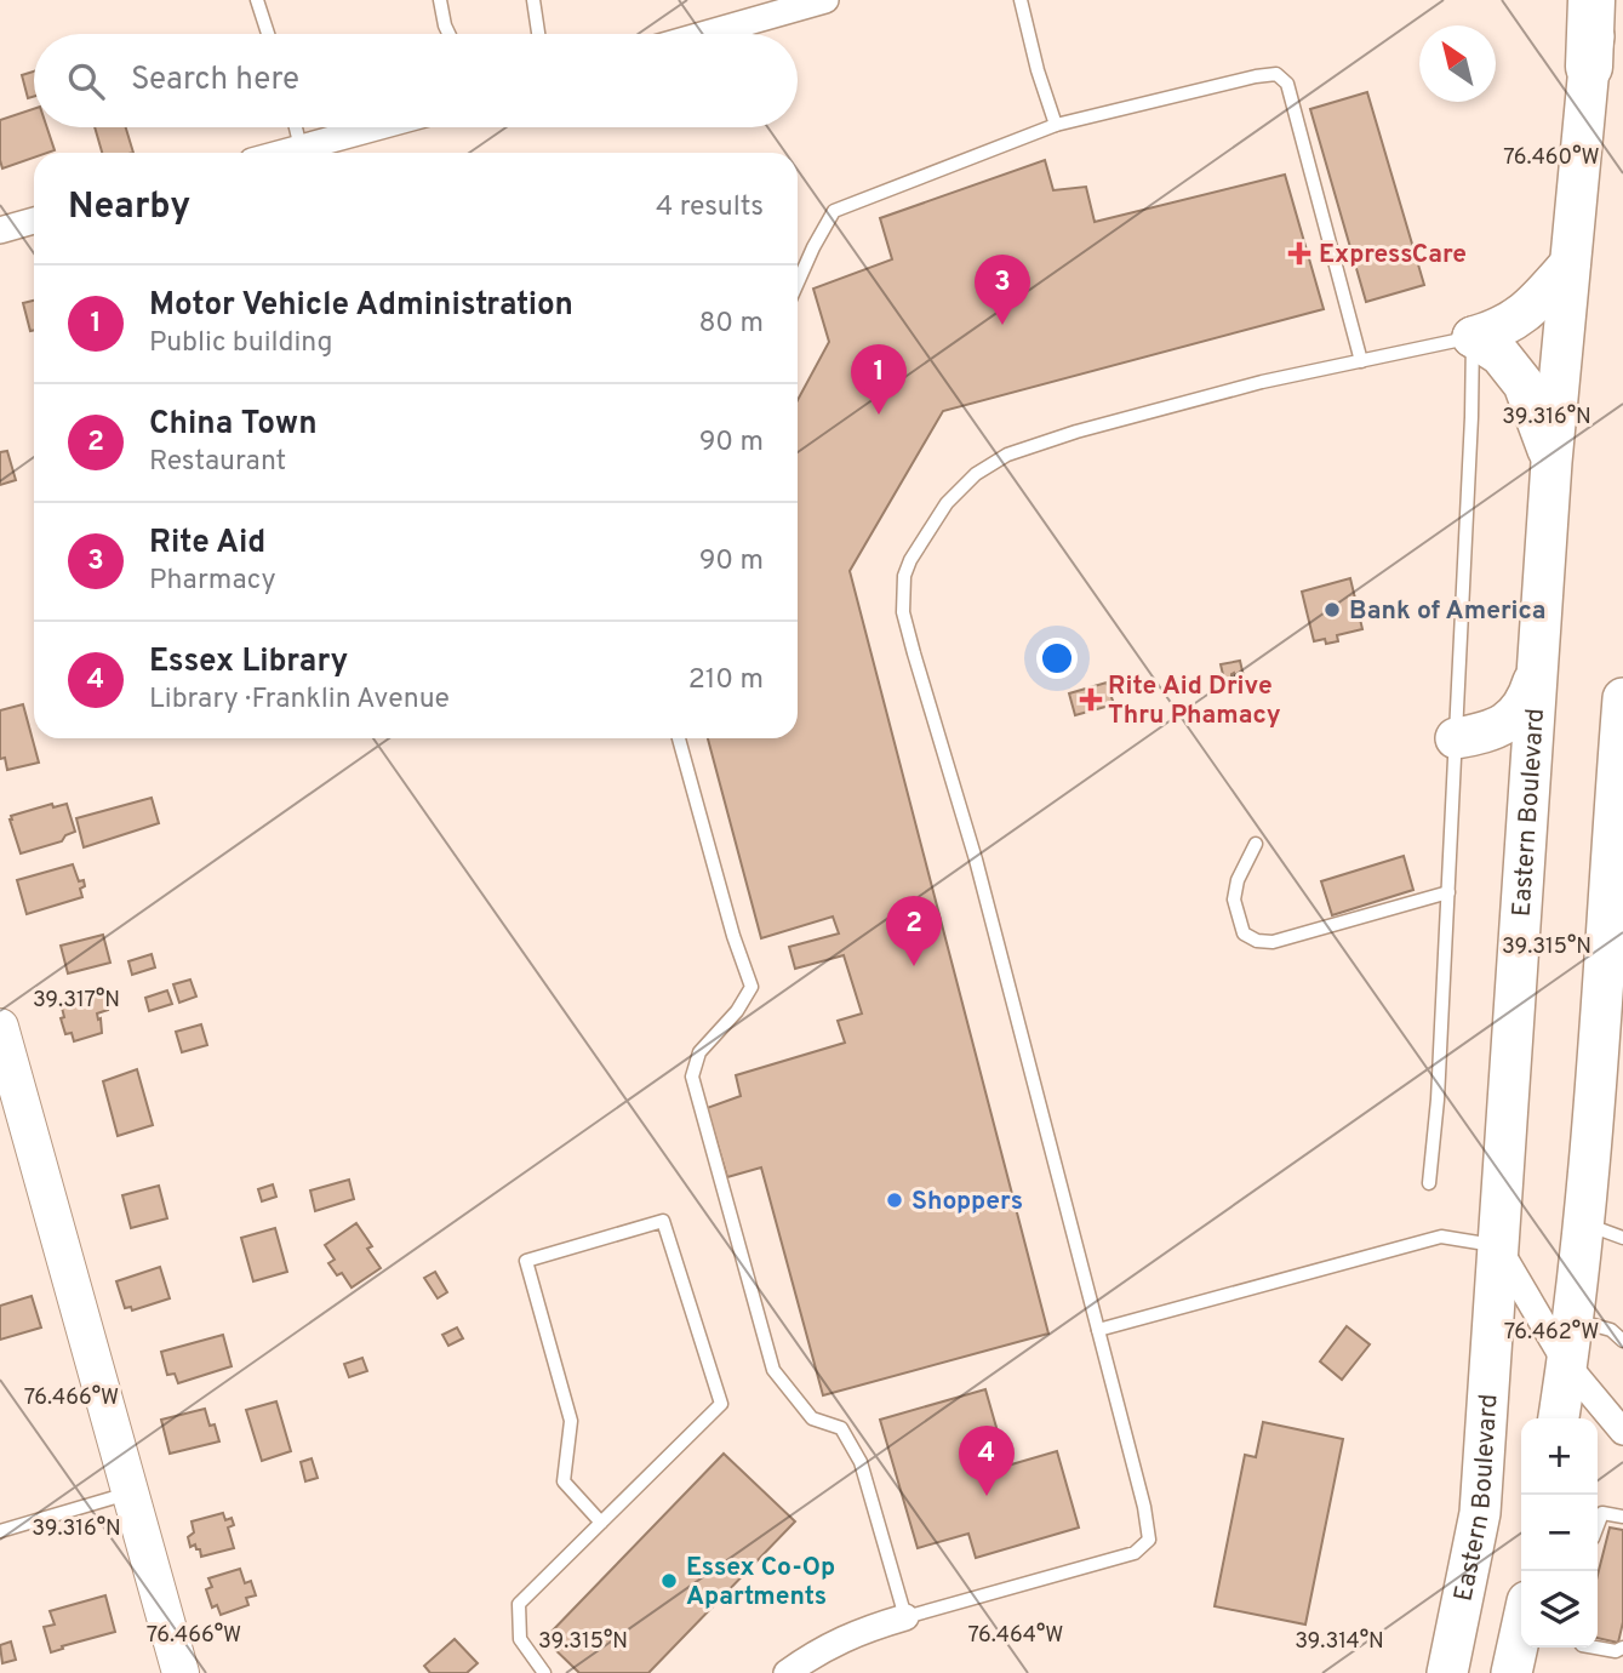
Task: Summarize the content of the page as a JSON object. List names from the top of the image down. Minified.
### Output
{"streets":{"main road":["Eastern Boulevard"]},"places":{"health":["ExpressCare","Rite Aid Drive Thru Phamacy"],"other":["Bank of America","Shoppers","Essex Co-Op Apartments"]},"north":"top left","page":{"search":"Search here","heading":["Nearby","4 results"],"pins":["3","1","2","4"],"list":[{"mark":"1","name":"Motor Vehicle Administration","note":"Public building","value":"80 m"},{"mark":"2","name":"China Town","note":"Restaurant","value":"90 m"},{"mark":"3","name":"Rite Aid","note":"Pharmacy","value":"90 m"},{"mark":"4","name":"Essex Library","note":"Library · Franklin Avenue","value":"210 m"}],"map_buttons":["+","−"]},"coordinates":["76.460°W","39.316°N","39.315°N","39.317°N","76.462°W","76.466°W","76.464°W","39.314°N"]}
